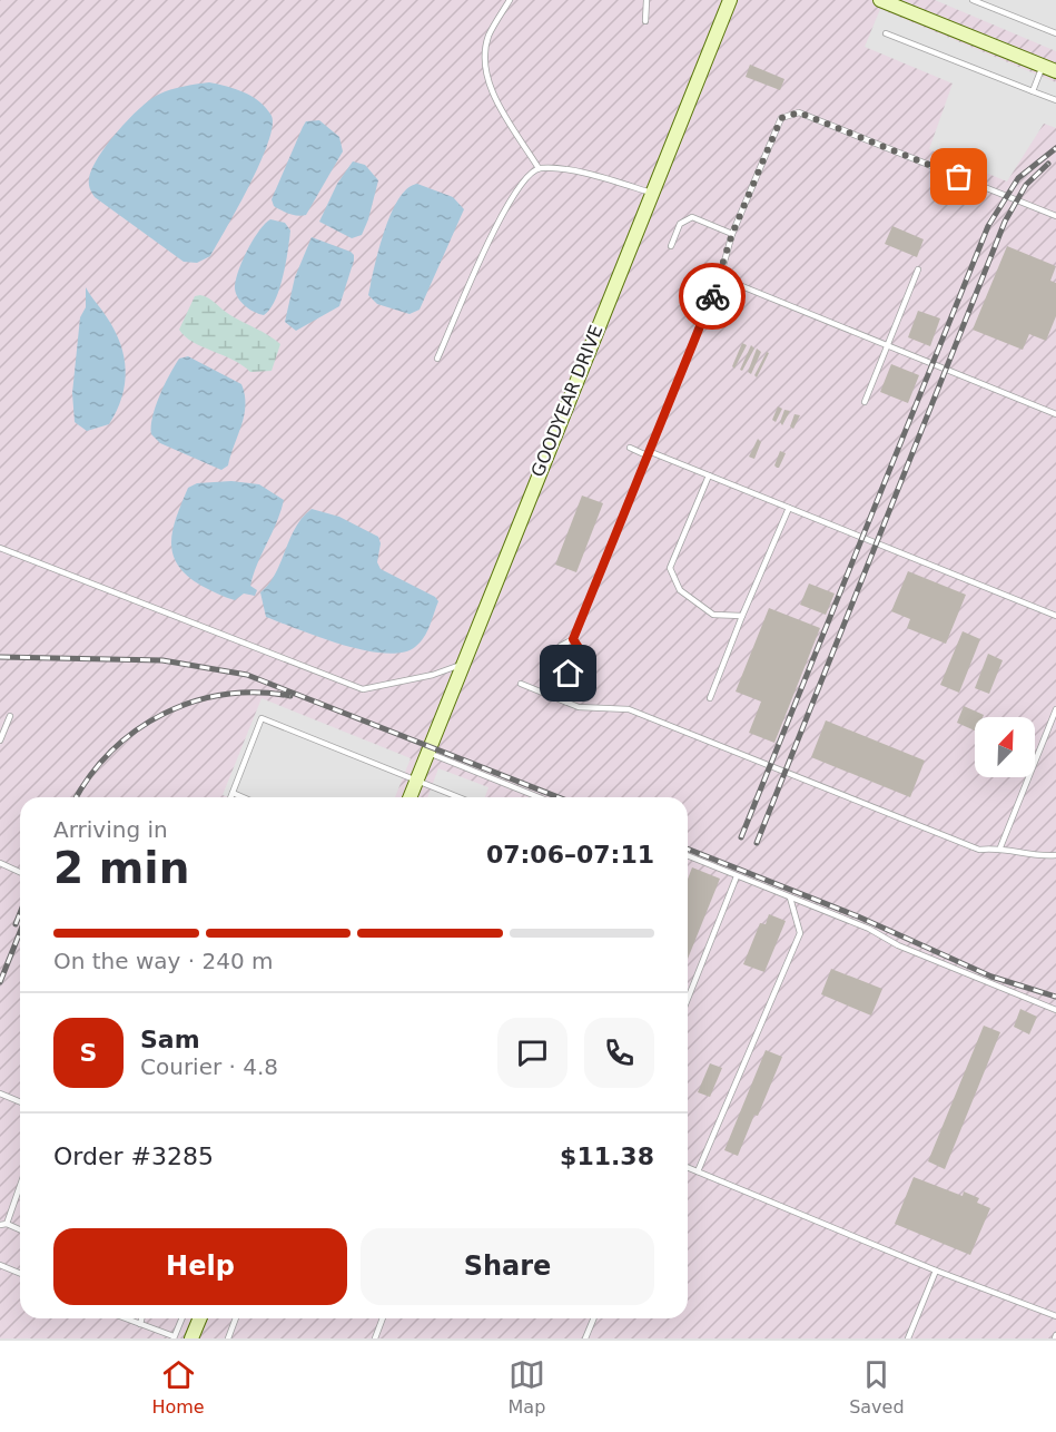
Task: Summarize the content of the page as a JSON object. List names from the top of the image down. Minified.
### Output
{"streets":{"street":["GOODYEAR DRIVE"]},"north":"top right","page":{"heading":["2 min","Arriving in","07:06–07:11"],"panel":["Sam","Courier · 4.8","Order #3285","$11.38"],"bar":"On the way · 240 m","round":"S","buttons":["Help","Share"],"tabs":["Home","Map","Saved"]}}
